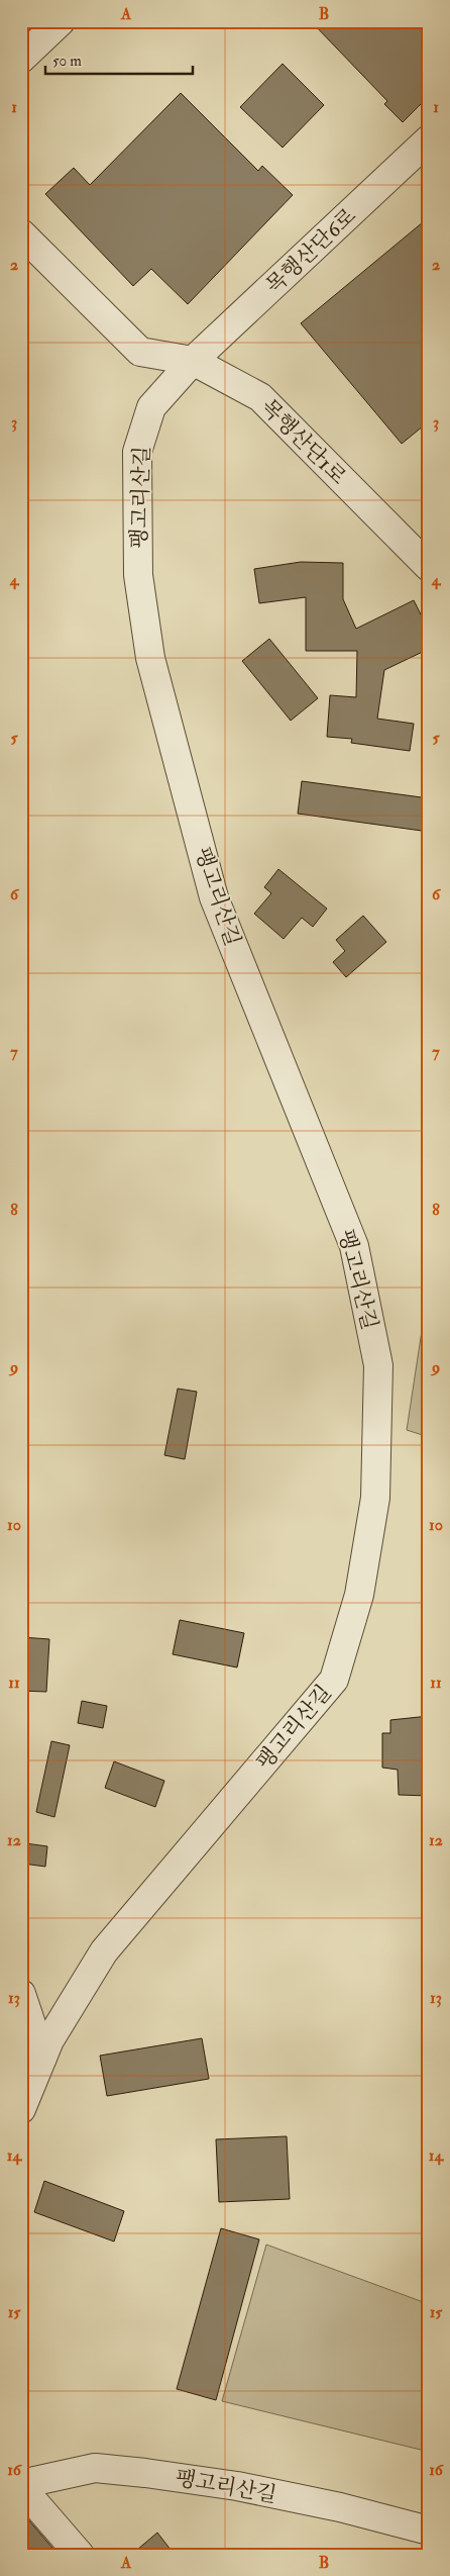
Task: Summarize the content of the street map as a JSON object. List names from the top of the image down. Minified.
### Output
{"streets":{"street":["목행산단6로","목행산단1로","팽고리산길"]},"crossings":[["목행산단6로","목행산단1로"],["목행산단6로","팽고리산길"],["목행산단1로","팽고리산길"]],"scale_bar":"50 m","grid":{"columns":["A","B"],"rows":["1","2","3","4","5","6","7","8","9","10","11","12","13","14","15","16"]}}
